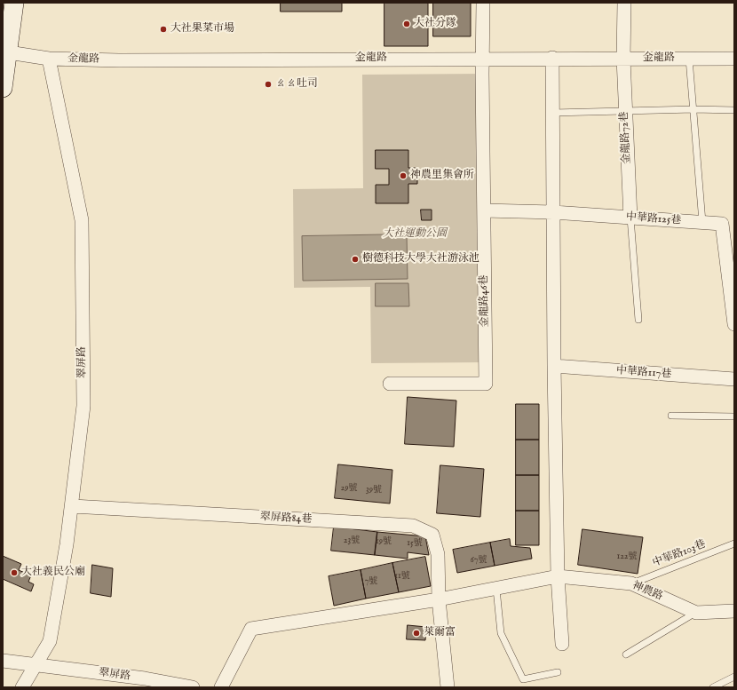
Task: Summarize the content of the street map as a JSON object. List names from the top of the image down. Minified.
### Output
{"streets":{"street":["金龍路","金龍路72巷","中華路125巷","金龍路46巷","翠屏路","中華路117巷","翠屏路84巷","神農路"],"lane":["中華路103巷"]},"crossings":[["金龍路","金龍路72巷"],["金龍路","金龍路46巷"],["金龍路","翠屏路"],["金龍路72巷","中華路125巷"],["中華路125巷","金龍路46巷"],["翠屏路","翠屏路84巷"],["中華路103巷","神農路"]],"parks":["大社運動公園"],"places":["大社分隊","大社果菜市場","ㄠㄠ吐司","神農里集會所","樹德科技大學大社游泳池","大社義民公廟","萊爾富"],"house_numbers":["29號","39號","23號","19號","15號","122號","67號","11號","7號"]}
